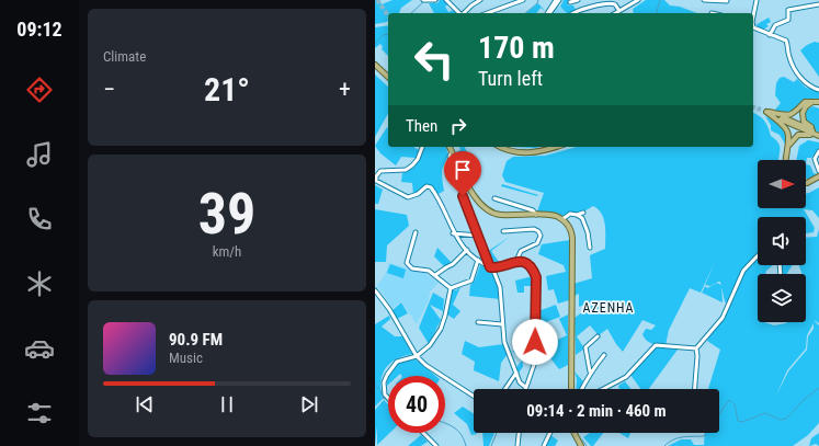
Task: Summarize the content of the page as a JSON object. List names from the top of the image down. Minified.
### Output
{"districts":["AZENHA"],"north":"right","page":{"tabs":"09:12","tile":["Climate",["39","km/h"]],"turn":["170 m","Turn left"],"heat":["−","21°","+"],"then":"Then","song":["90.9 FM","Music"],"limit":"40","trip":"09:14 · 2 min · 460 m"}}
